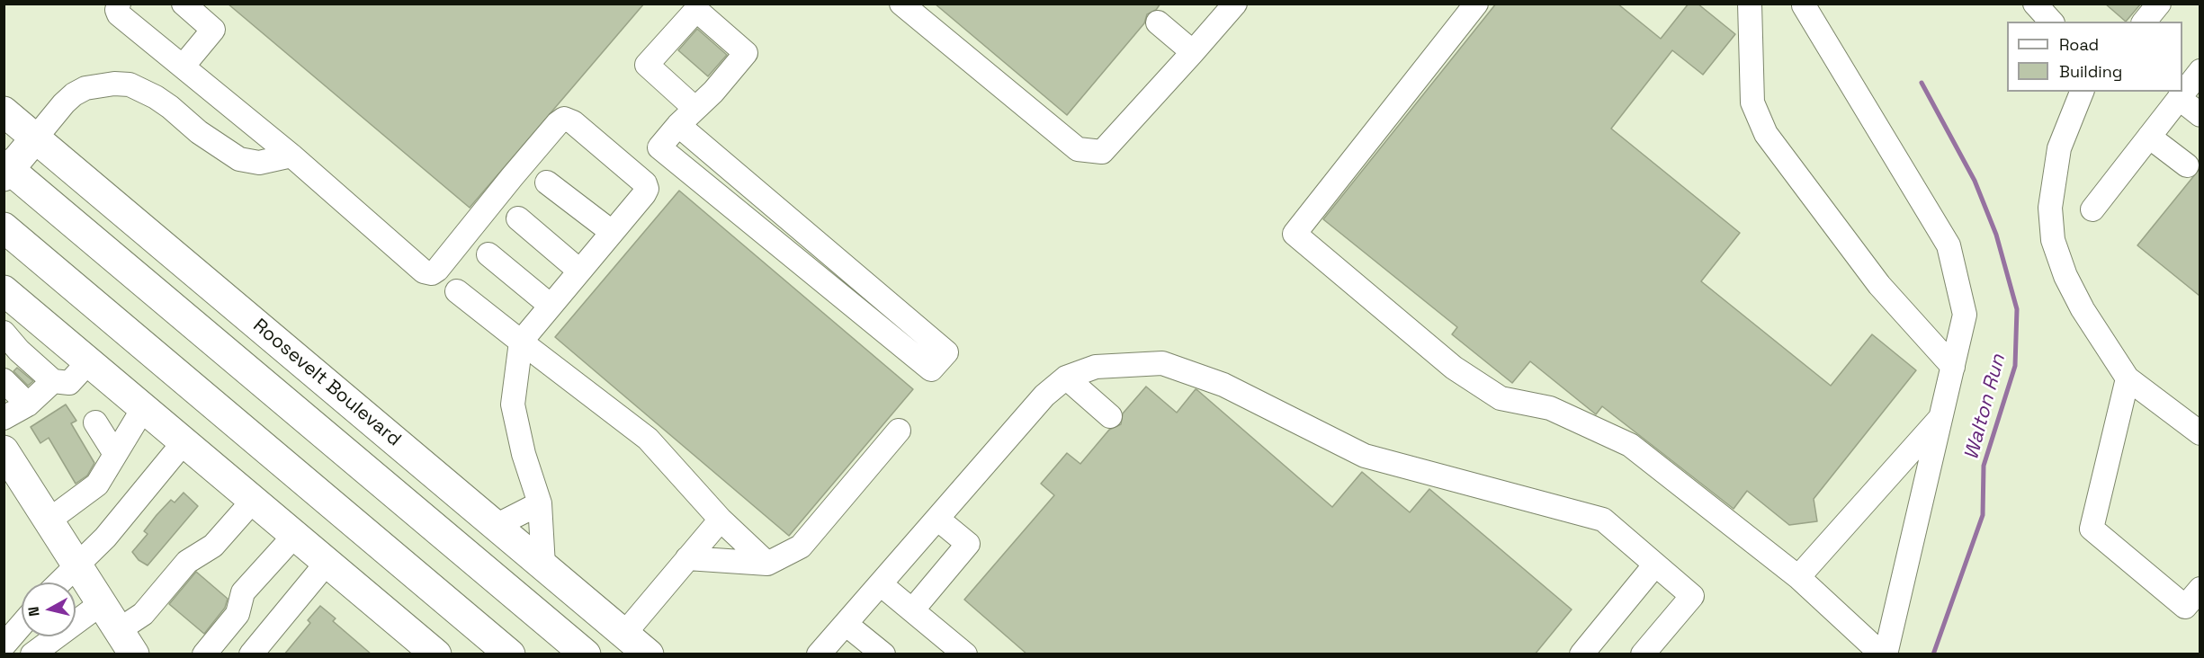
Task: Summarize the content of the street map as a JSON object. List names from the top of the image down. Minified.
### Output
{"streets":{"main road":["Roosevelt Boulevard"]},"water":["Walton Run"],"legend":["Road","Building"],"north":"left"}
